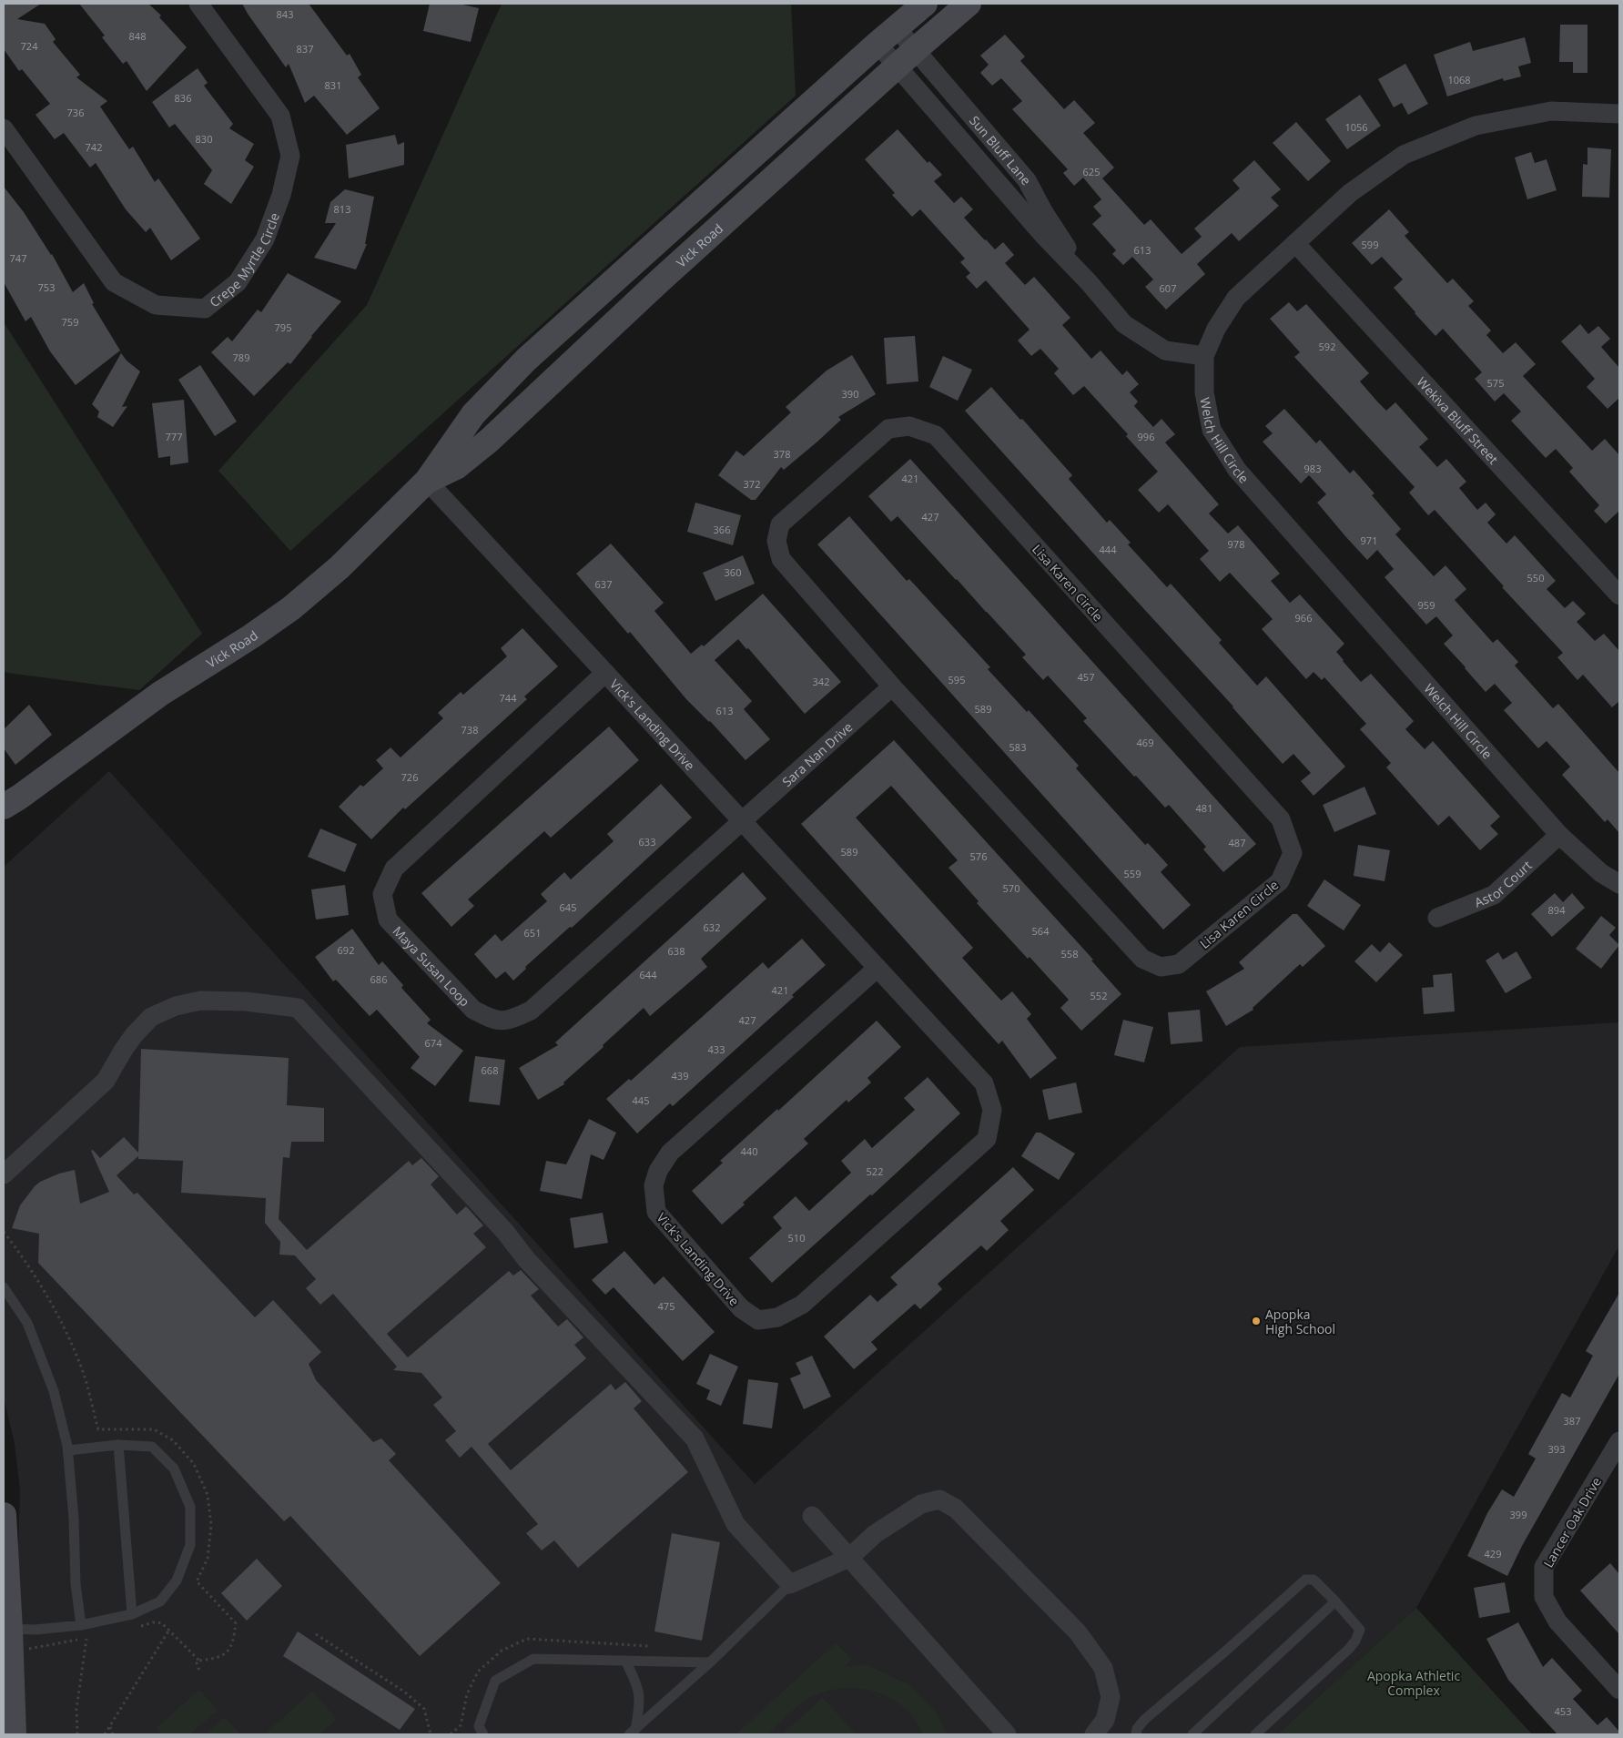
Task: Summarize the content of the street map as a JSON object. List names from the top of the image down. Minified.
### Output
{"streets":{"street":["Sun Bluff Lane","Vick Road","Crepe Myrtle Circle","Wekiva Bluff Street","Welch Hill Circle","Lisa Karen Circle","Vick's Landing Drive","Sara Nan Drive","Astor Court","Maya Susan Loop","Lancer Oak Drive"]},"crossings":[["Sun Bluff Lane","Vick Road"],["Sun Bluff Lane","Welch Hill Circle"],["Vick Road","Vick's Landing Drive"],["Wekiva Bluff Street","Welch Hill Circle"],["Welch Hill Circle","Astor Court"],["Lisa Karen Circle","Sara Nan Drive"],["Vick's Landing Drive","Sara Nan Drive"],["Vick's Landing Drive","Maya Susan Loop"],["Sara Nan Drive","Maya Susan Loop"]],"parks":["Apopka Athletic Complex"],"places":["Apopka High School"],"house_numbers":["843","848","724","837","1068","831","836","736","1056","830","742","625","813","599","613","747","753","607","759","795","592","789","575","390","777","996","378","983","421","372","427","366","971","978","444","360","550","637","959","966","457","595","342","744","589","613","738","469","583","726","481","633","487","589","576","559","570","645","894","632","564","651","692","638","558","644","686","421","552","427","674","433","668","439","445","440","522","510","475","387","393","399","429","453"]}
